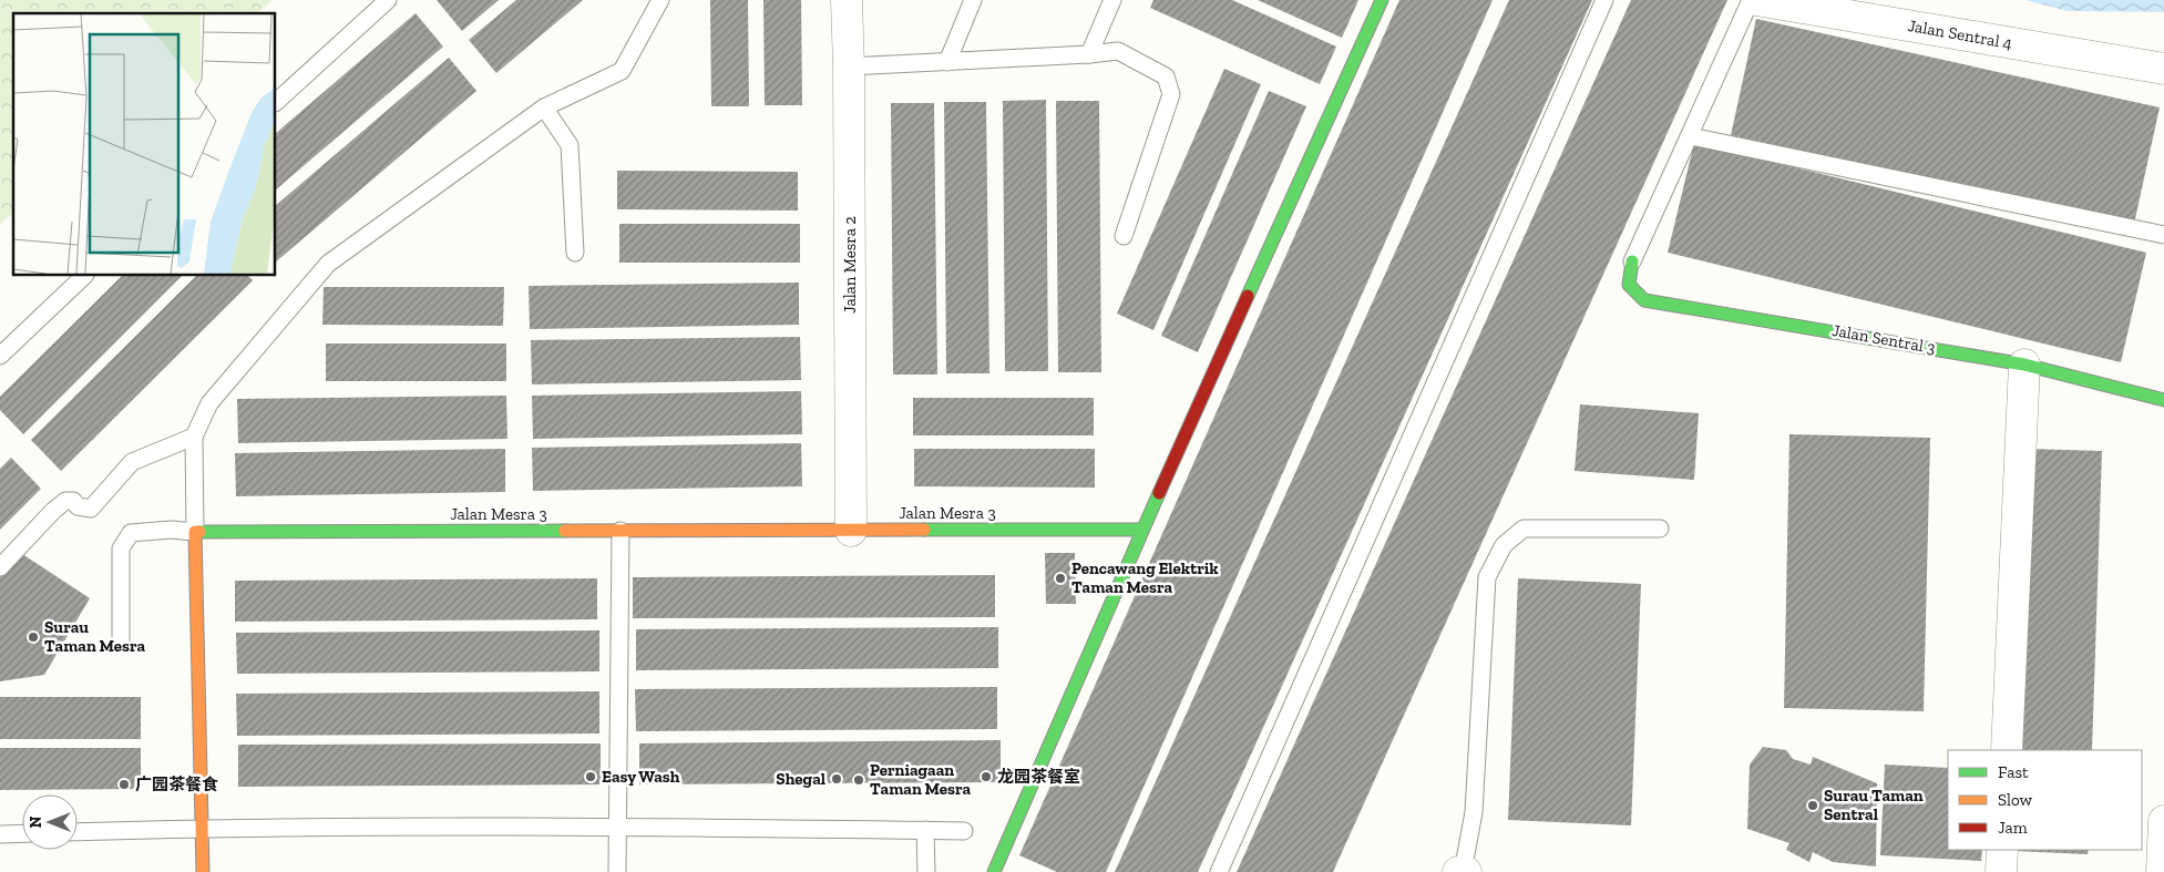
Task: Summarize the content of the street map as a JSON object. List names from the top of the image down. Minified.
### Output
{"streets":{"street":["Jalan Sentral 4","Jalan Mesra 2","Jalan Sentral 3","Jalan Mesra 3"]},"crossings":[["Jalan Mesra 2","Jalan Mesra 3"]],"places":["Pencawang Elektrik Taman Mesra","Surau Taman Mesra","Easy Wash","龙园茶餐室","Shegal","Perniagaan Taman Mesra","广园茶餐食","Surau Taman Sentral"],"legend":["Fast","Slow","Jam"],"north":"left"}
